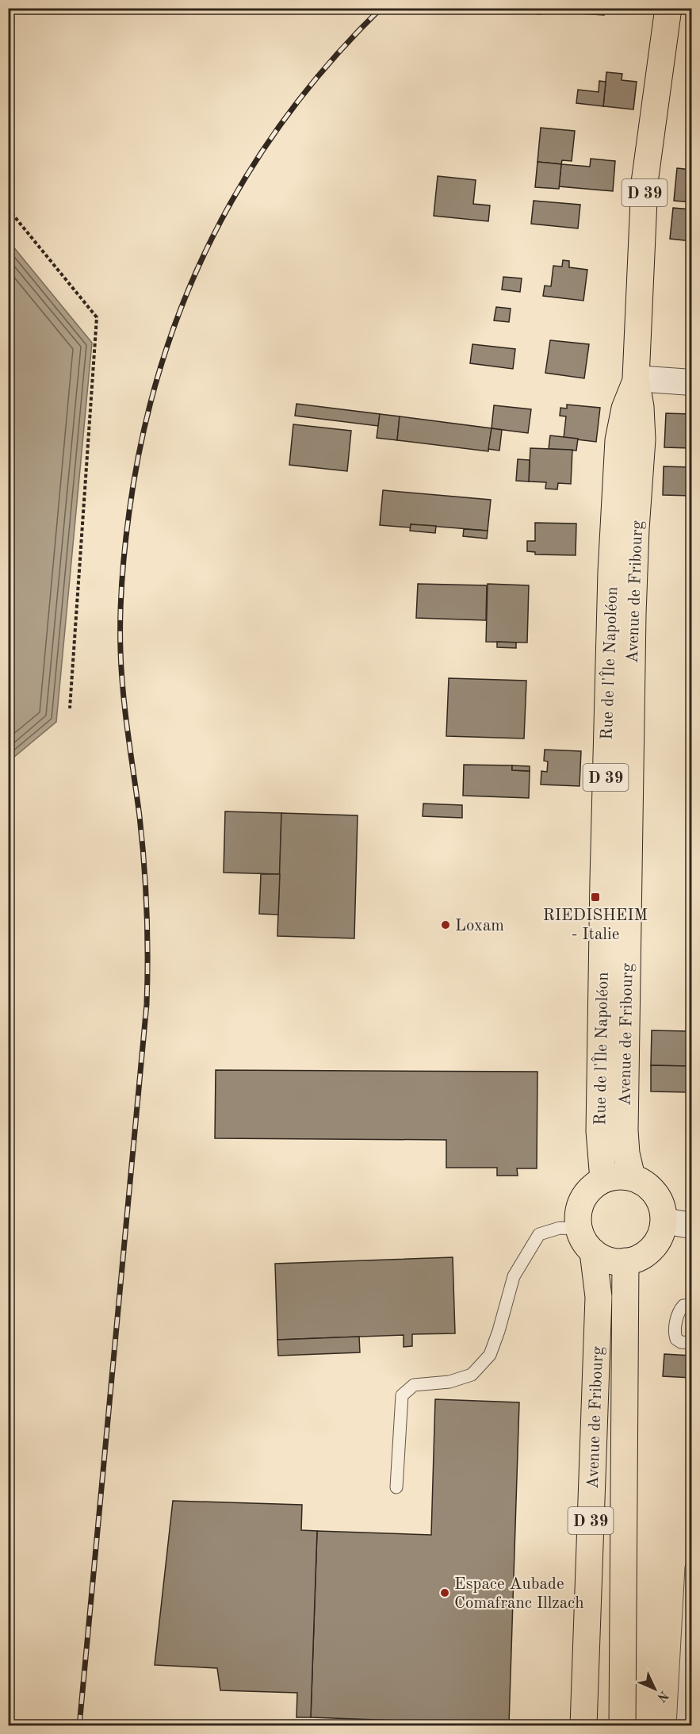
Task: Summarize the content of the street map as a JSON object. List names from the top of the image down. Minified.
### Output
{"streets":{"main road":["D 39","Avenue de Fribourg","Rue de l'Île Napoléon"]},"crossings":[["Avenue de Fribourg","Rue de l'Île Napoléon"]],"places":{"transit":["RIEDISHEIM - Italie"],"other":["Loxam","Espace Aubade Comafranc Illzach"]},"north":"bottom right"}
